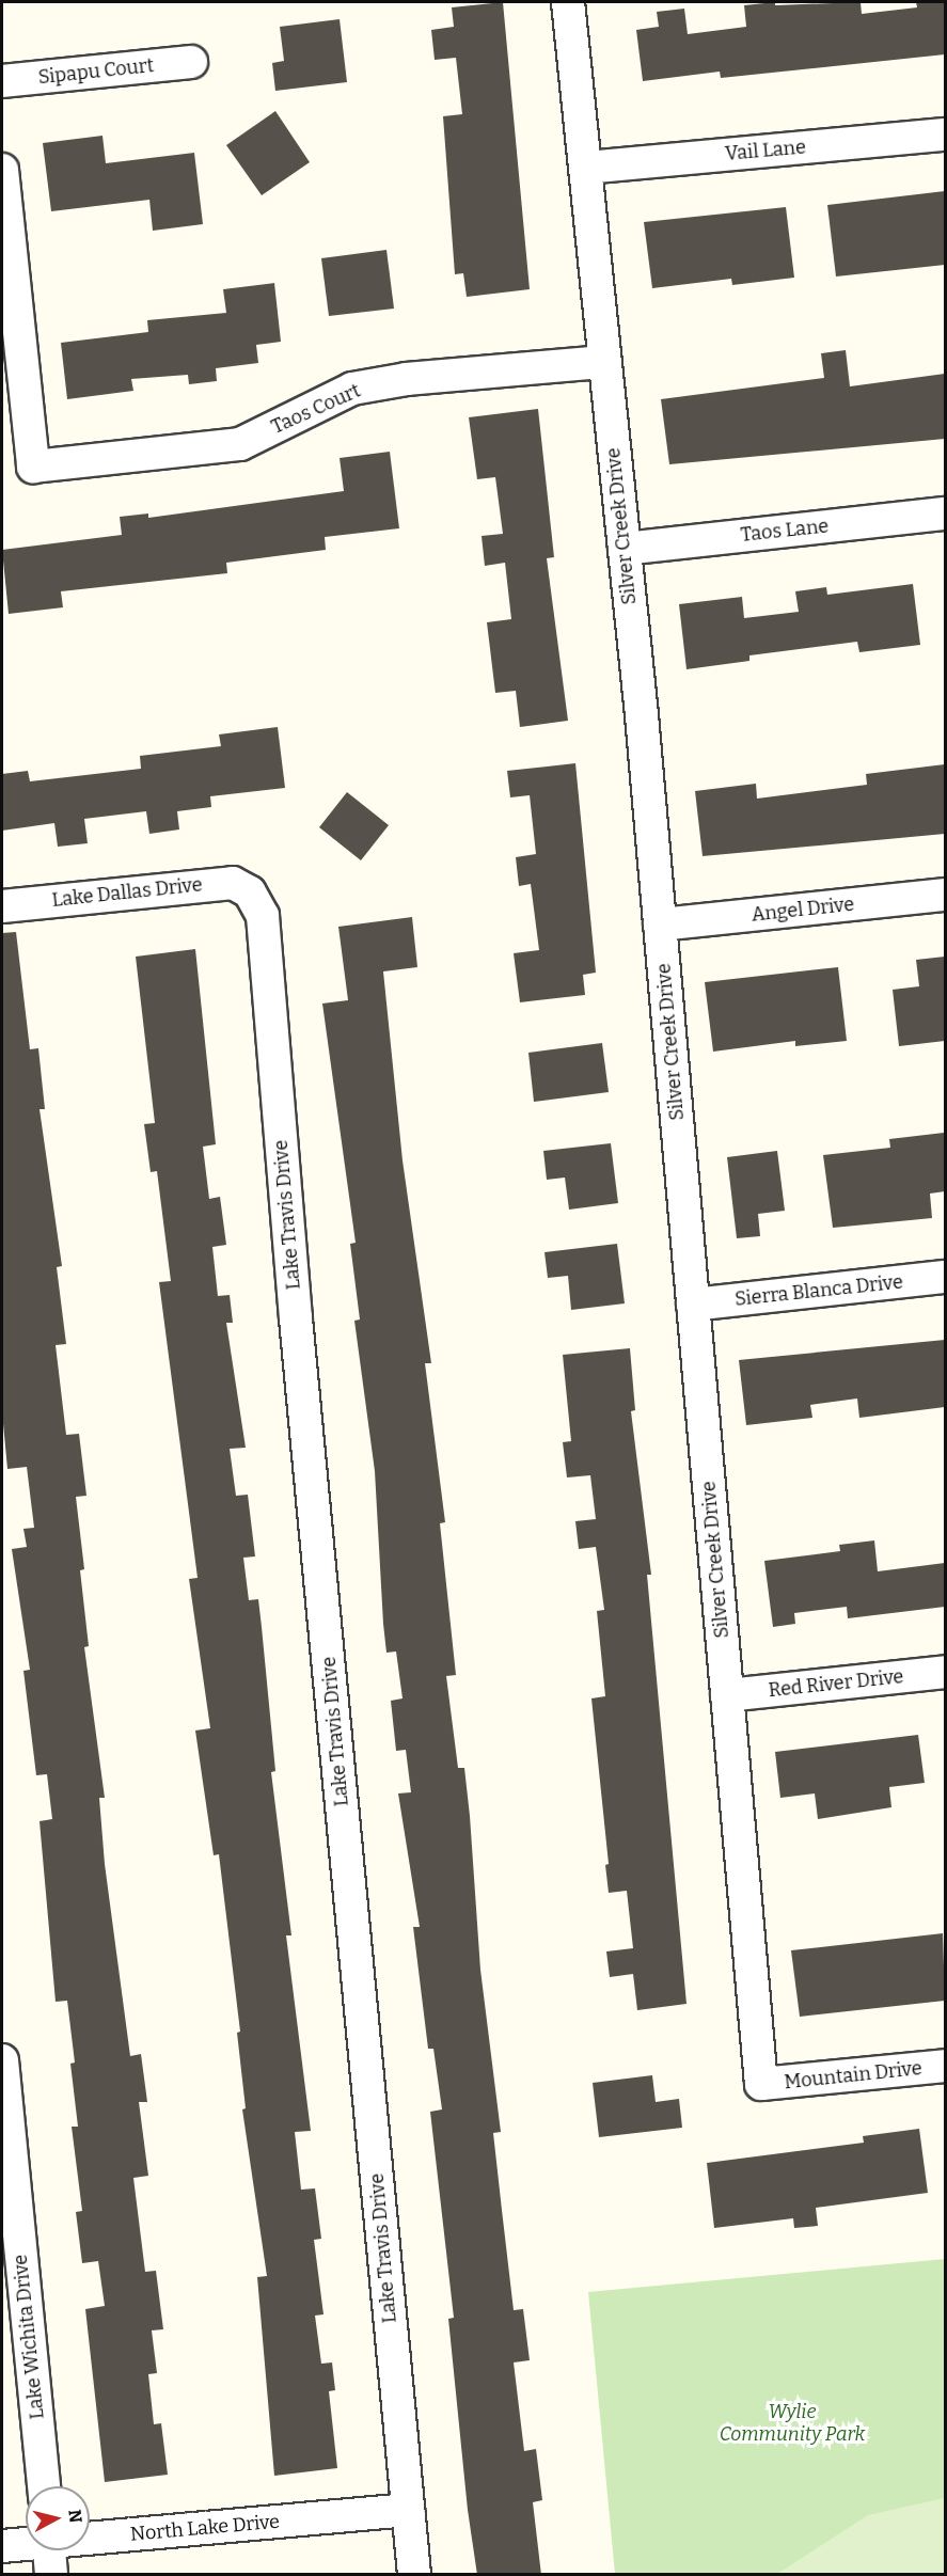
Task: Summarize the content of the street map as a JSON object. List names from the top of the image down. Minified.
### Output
{"streets":{"street":["Sipapu Court","Vail Lane","Taos Court","Silver Creek Drive","Taos Lane","Lake Dallas Drive","Angel Drive","Lake Travis Drive","Sierra Blanca Drive","Red River Drive","Mountain Drive","Lake Wichita Drive","North Lake Drive"]},"crossings":[["Vail Lane","Silver Creek Drive"],["Taos Court","Silver Creek Drive"],["Silver Creek Drive","Taos Lane"],["Silver Creek Drive","Angel Drive"],["Silver Creek Drive","Sierra Blanca Drive"],["Silver Creek Drive","Red River Drive"],["Silver Creek Drive","Mountain Drive"],["Lake Dallas Drive","Lake Travis Drive"],["Lake Travis Drive","North Lake Drive"]],"parks":["Wylie Community Park"],"north":"right"}
